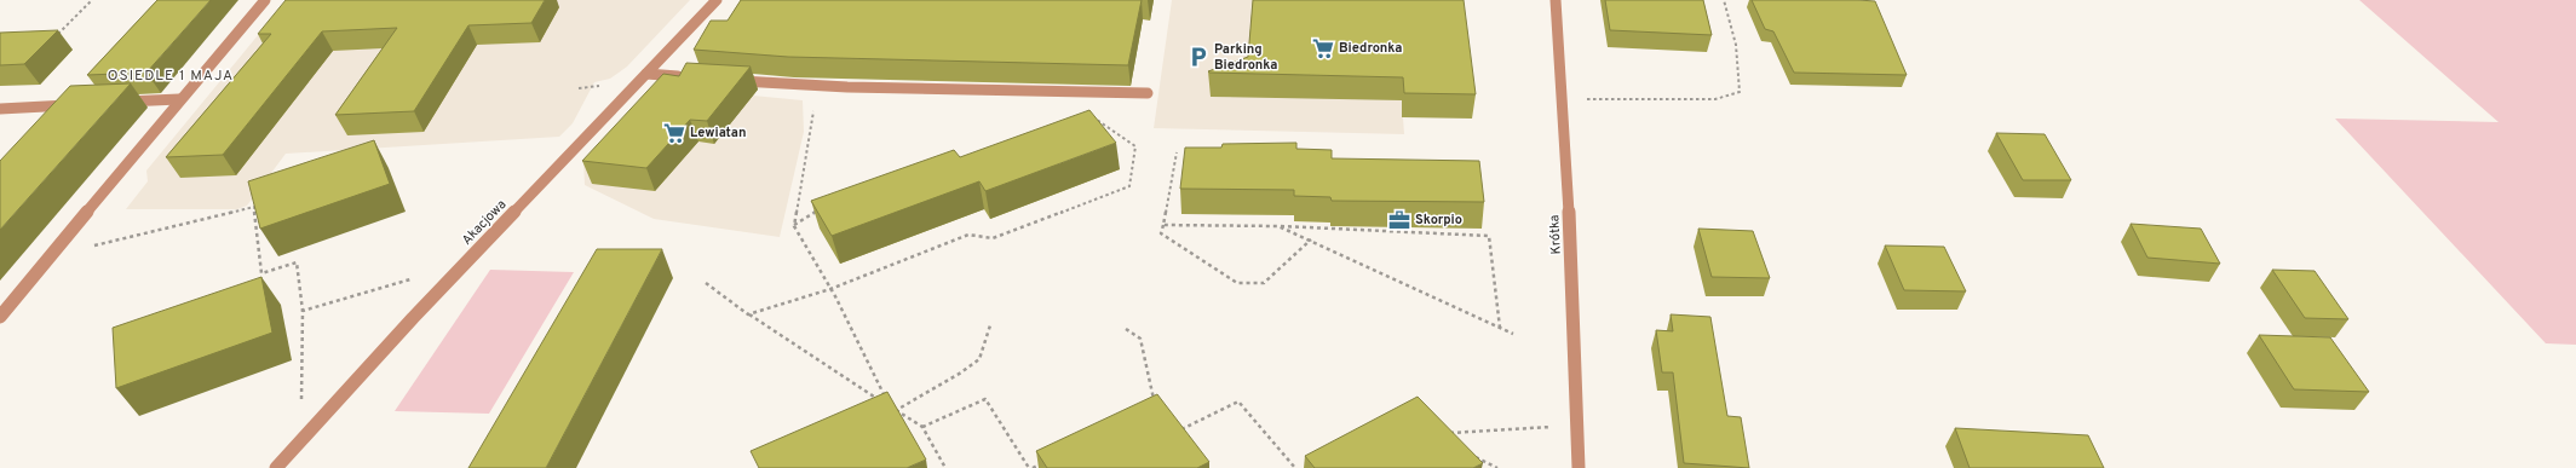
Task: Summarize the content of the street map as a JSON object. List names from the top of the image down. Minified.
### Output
{"streets":{"street":["Akacjowa","Krótka"]},"districts":["OSIEDLE 1 MAJA"],"places":{"supermarket":["Biedronka","Lewiatan"],"parking":["Parking Biedronka"],"office":["Skorpio"]}}
